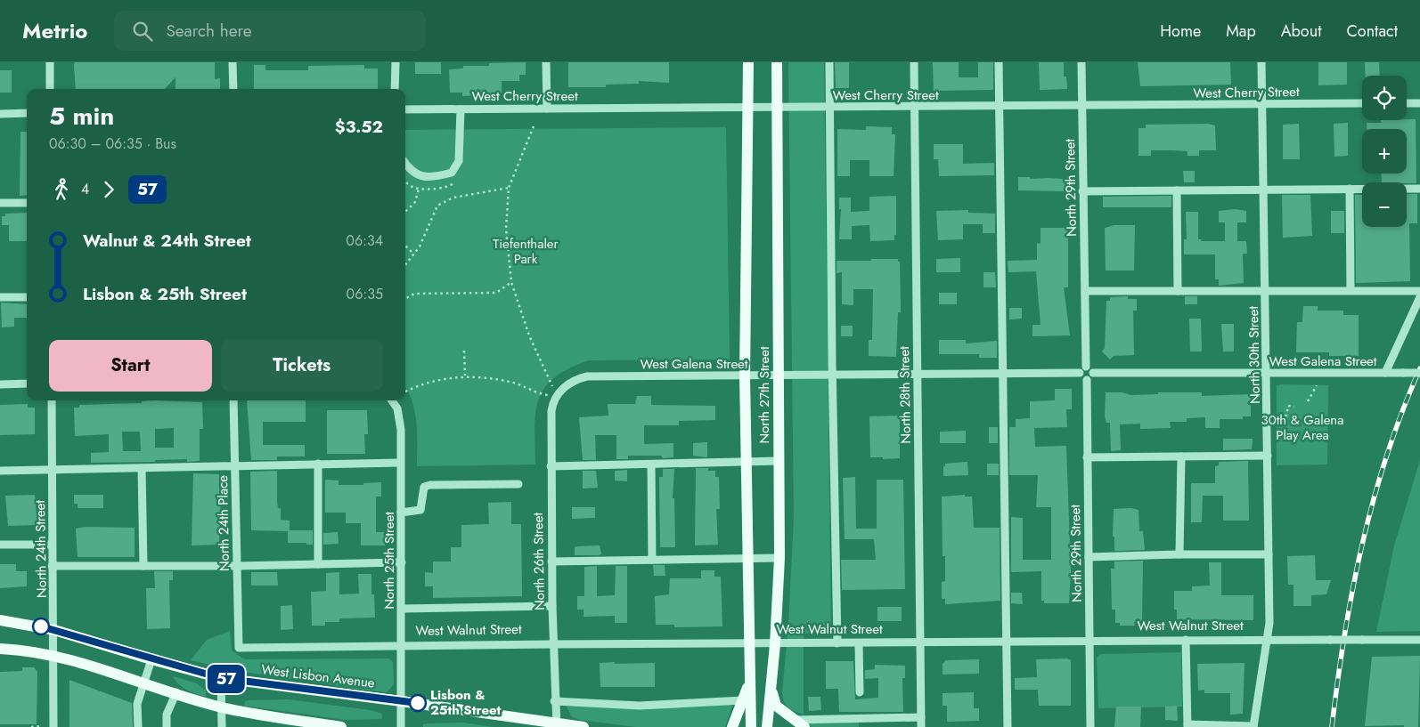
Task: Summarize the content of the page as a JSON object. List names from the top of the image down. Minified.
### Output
{"streets":{"main road":["North 27th Street","West Lisbon Avenue"],"street":["West Cherry Street","North 29th Street","North 30th Street","West Galena Street","North 28th Street","North 24th Place","North 24th Street","North 25th Street","North 26th Street","West Walnut Street"]},"crossings":[["West Cherry Street","North 29th Street"],["West Cherry Street","North 30th Street"],["West Cherry Street","North 27th Street"],["West Cherry Street","North 28th Street"],["North 29th Street","West Galena Street"],["North 29th Street","West Walnut Street"],["North 30th Street","West Galena Street"],["North 30th Street","West Walnut Street"],["West Galena Street","North 27th Street"],["West Galena Street","North 28th Street"],["West Galena Street","North 26th Street"],["North 27th Street","West Walnut Street"],["North 28th Street","West Walnut Street"],["North 24th Place","West Walnut Street"],["North 24th Street","West Lisbon Avenue"],["North 25th Street","West Walnut Street"],["North 25th Street","West Lisbon Avenue"],["North 26th Street","West Walnut Street"],["North 26th Street","West Lisbon Avenue"]],"parks":["Tiefenthaler Park","30th & Galena Play Area"],"places":["Lisbon & 25th Street"],"lines":["bus line 57"],"page":{"header":"Metrio","search":"Search here","nav":["Home","Map","About","Contact"],"on_map":"57","map_buttons":["+","−"],"heading":["5 min","06:30 – 06:35 · Bus","$3.52"],"legs":["4","57"],"list":[{"name":"Walnut & 24th Street","value":"06:34"},{"name":"Lisbon & 25th Street","value":"06:35"}],"buttons":["Start","Tickets"]}}
